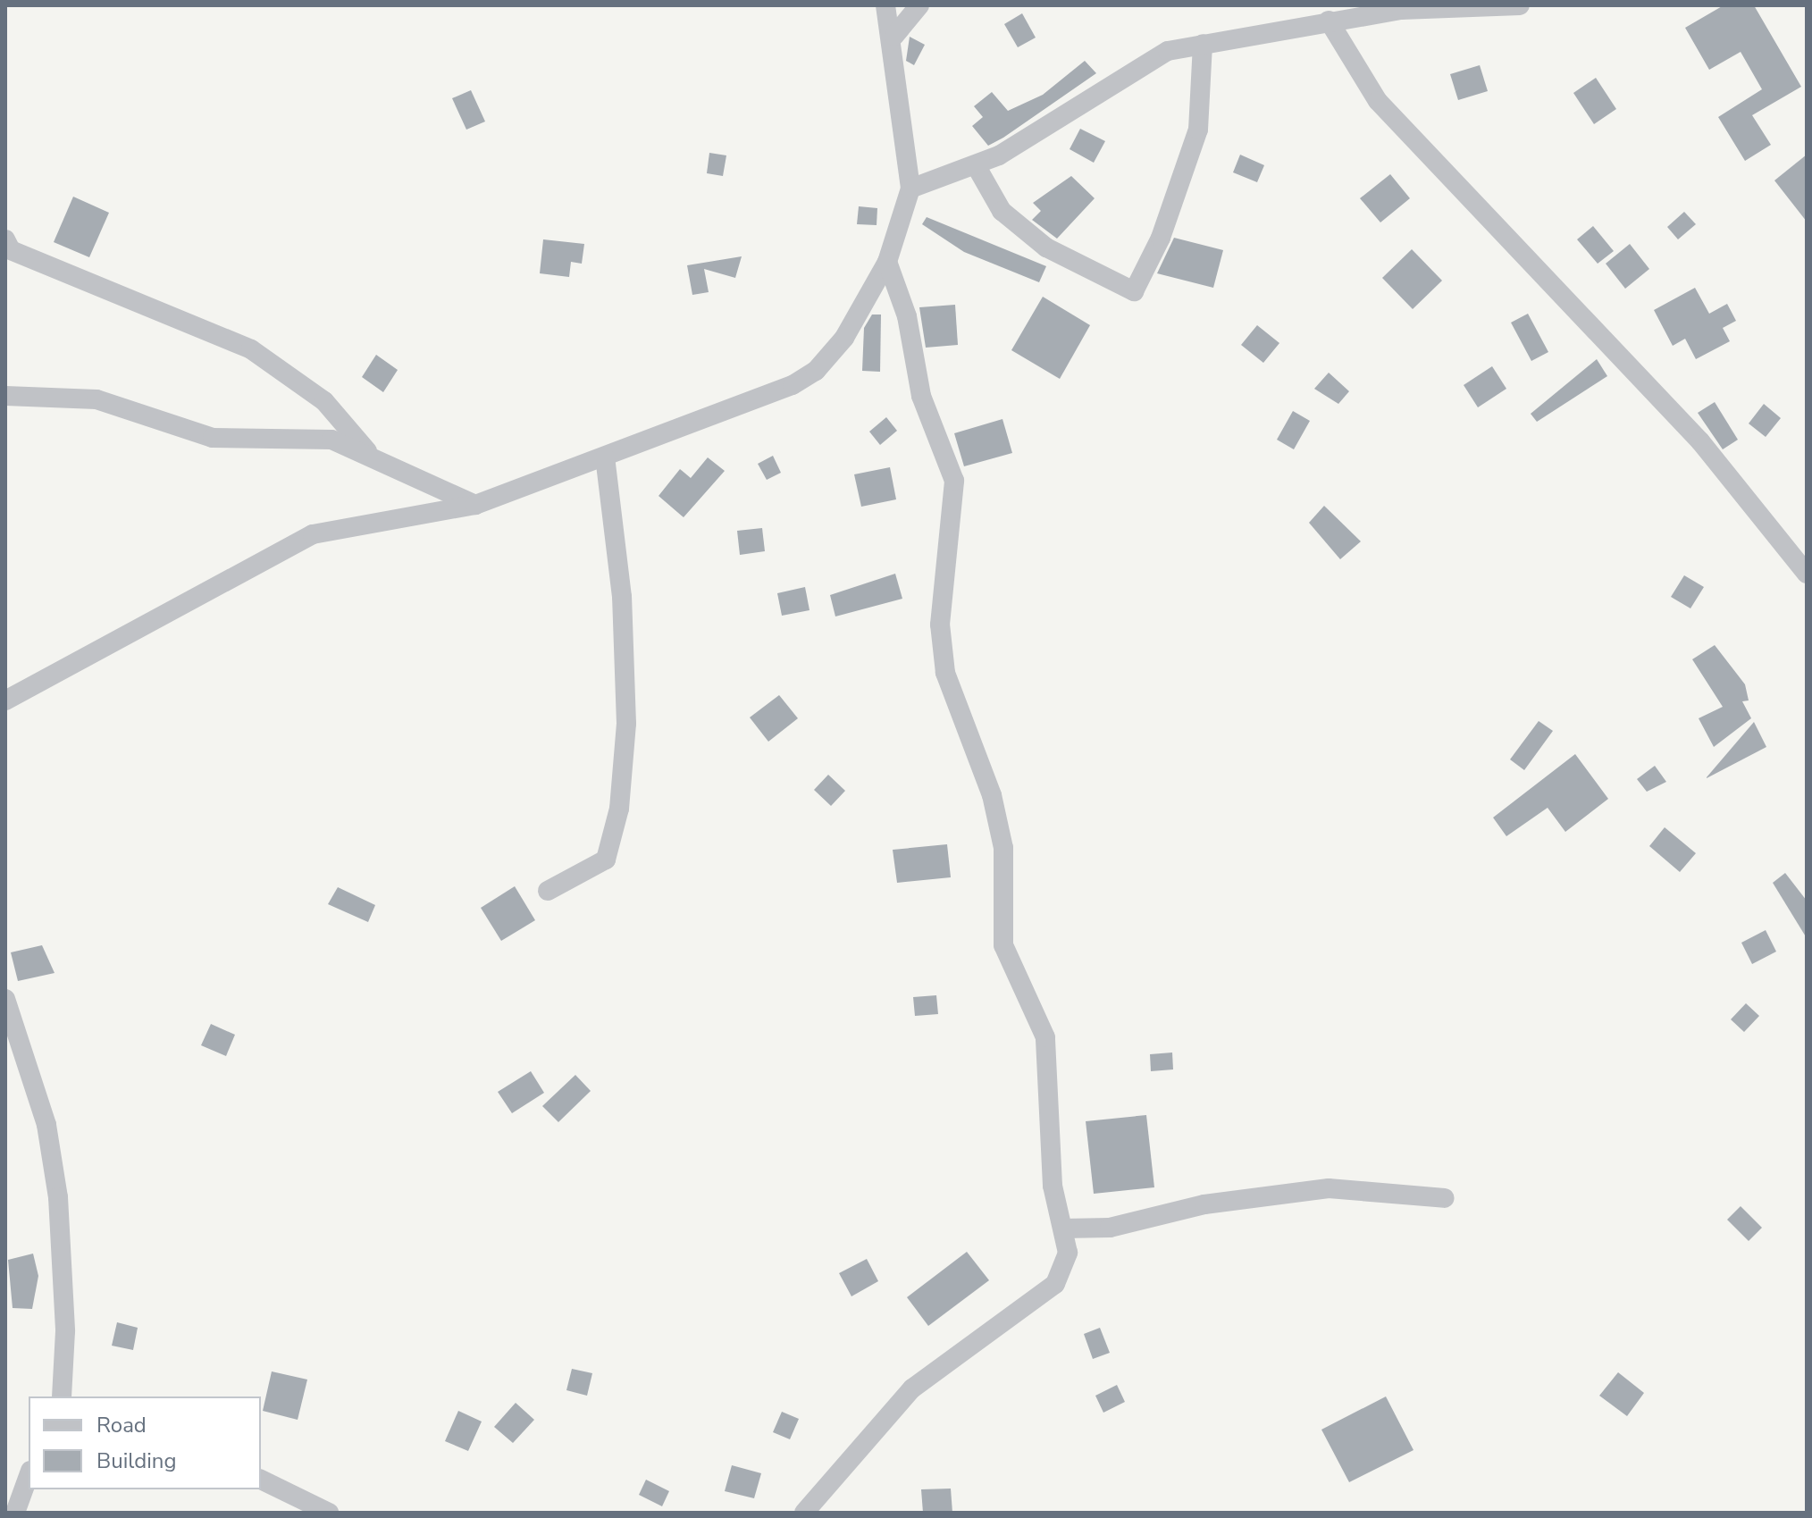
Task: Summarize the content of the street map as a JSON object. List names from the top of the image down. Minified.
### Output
{"legend":["Road","Building"]}
